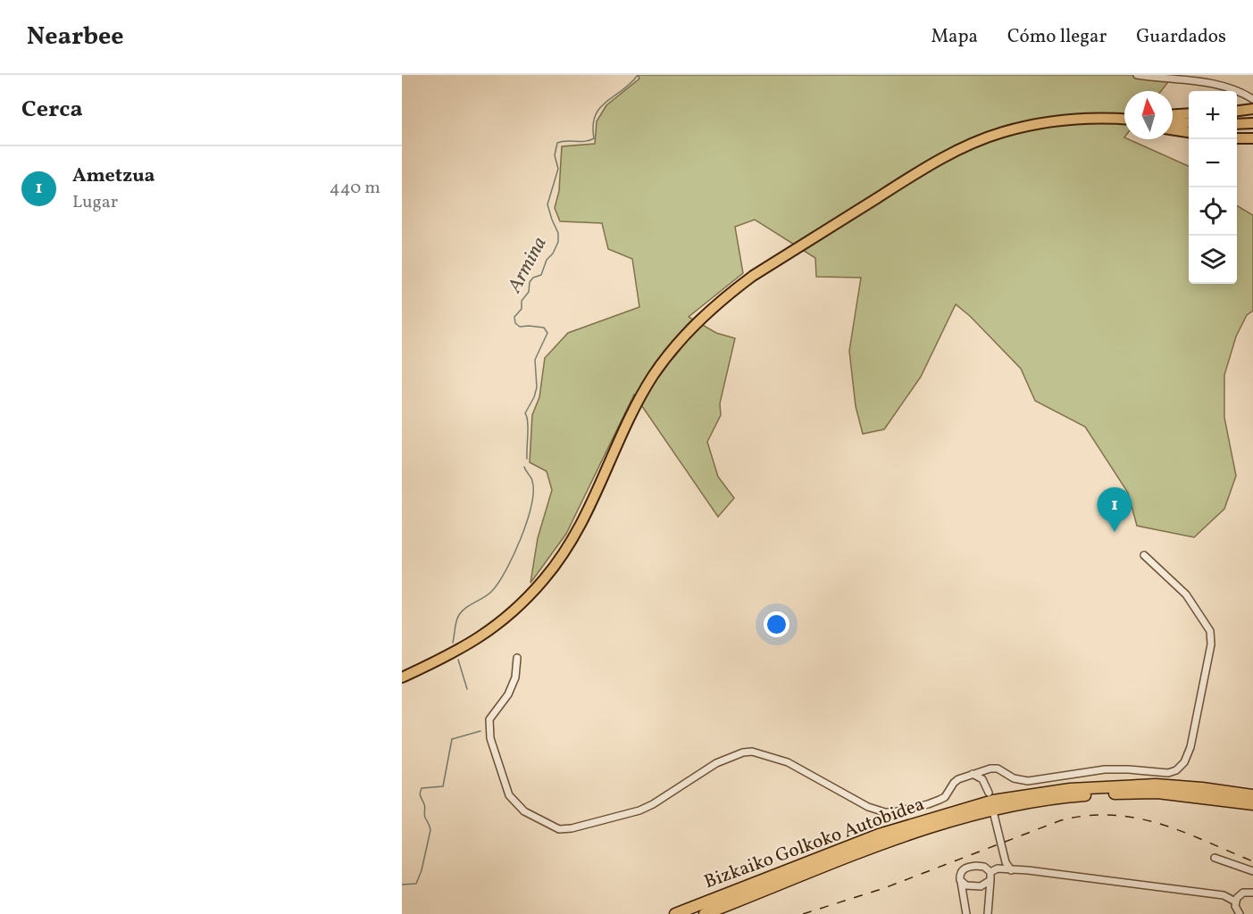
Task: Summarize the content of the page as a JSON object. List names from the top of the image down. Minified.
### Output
{"streets":{"highway":["Bizkaiko Golkoko Autobidea"]},"water":["Armina"],"north":"top","page":{"header":"Nearbee","nav":["Mapa","Cómo llegar","Guardados"],"heading":"Cerca","map_buttons":["+","−"],"list":[{"mark":"1","name":"Ametzua","note":"Lugar","value":"440 m"}],"pins":"1"}}
